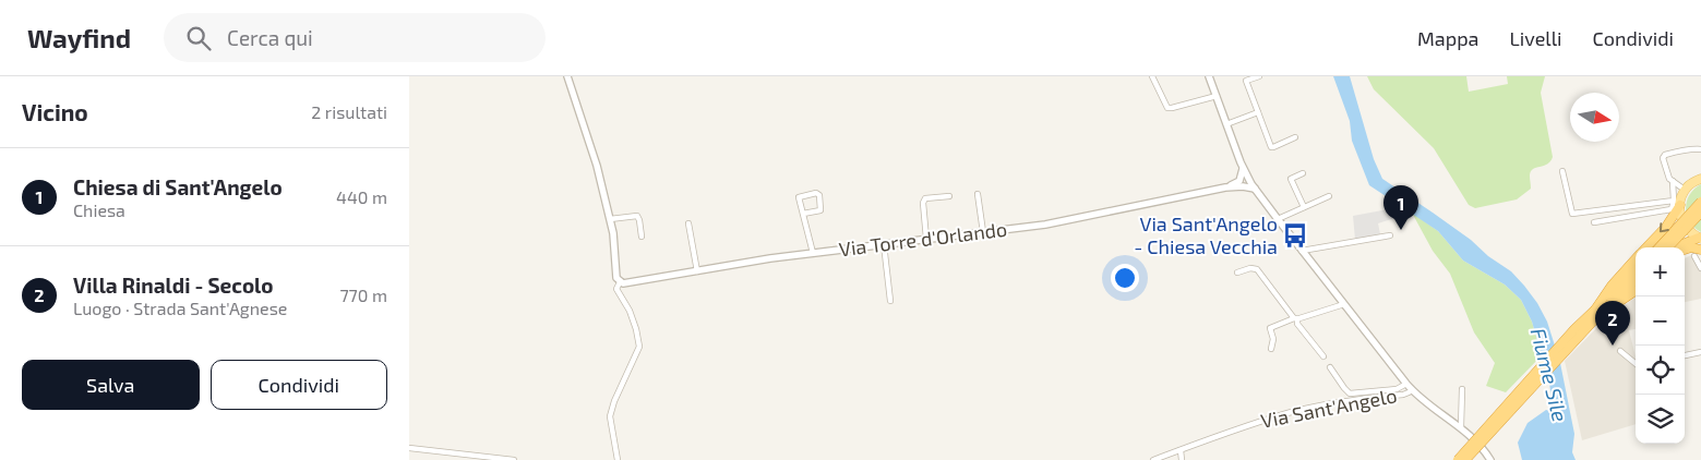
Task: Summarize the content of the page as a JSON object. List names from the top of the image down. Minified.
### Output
{"streets":{"street":["Via Torre d'Orlando","Via Sant'Angelo"]},"crossings":[["Via Torre d'Orlando","Via Sant'Angelo"]],"water":["Fiume Sile"],"places":{"bus stop":["Via Sant'Angelo - Chiesa Vecchia"]},"north":"right","page":{"header":"Wayfind","search":"Cerca qui","nav":["Mappa","Livelli","Condividi"],"heading":["Vicino","2 risultati"],"list":[{"mark":"1","name":"Chiesa di Sant'Angelo","note":"Chiesa","value":"440 m"},{"mark":"2","name":"Villa Rinaldi - Secolo","note":"Luogo · Strada Sant'Agnese","value":"770 m"}],"pins":["1","2"],"map_buttons":["+","−"],"buttons":["Salva","Condividi"]}}
